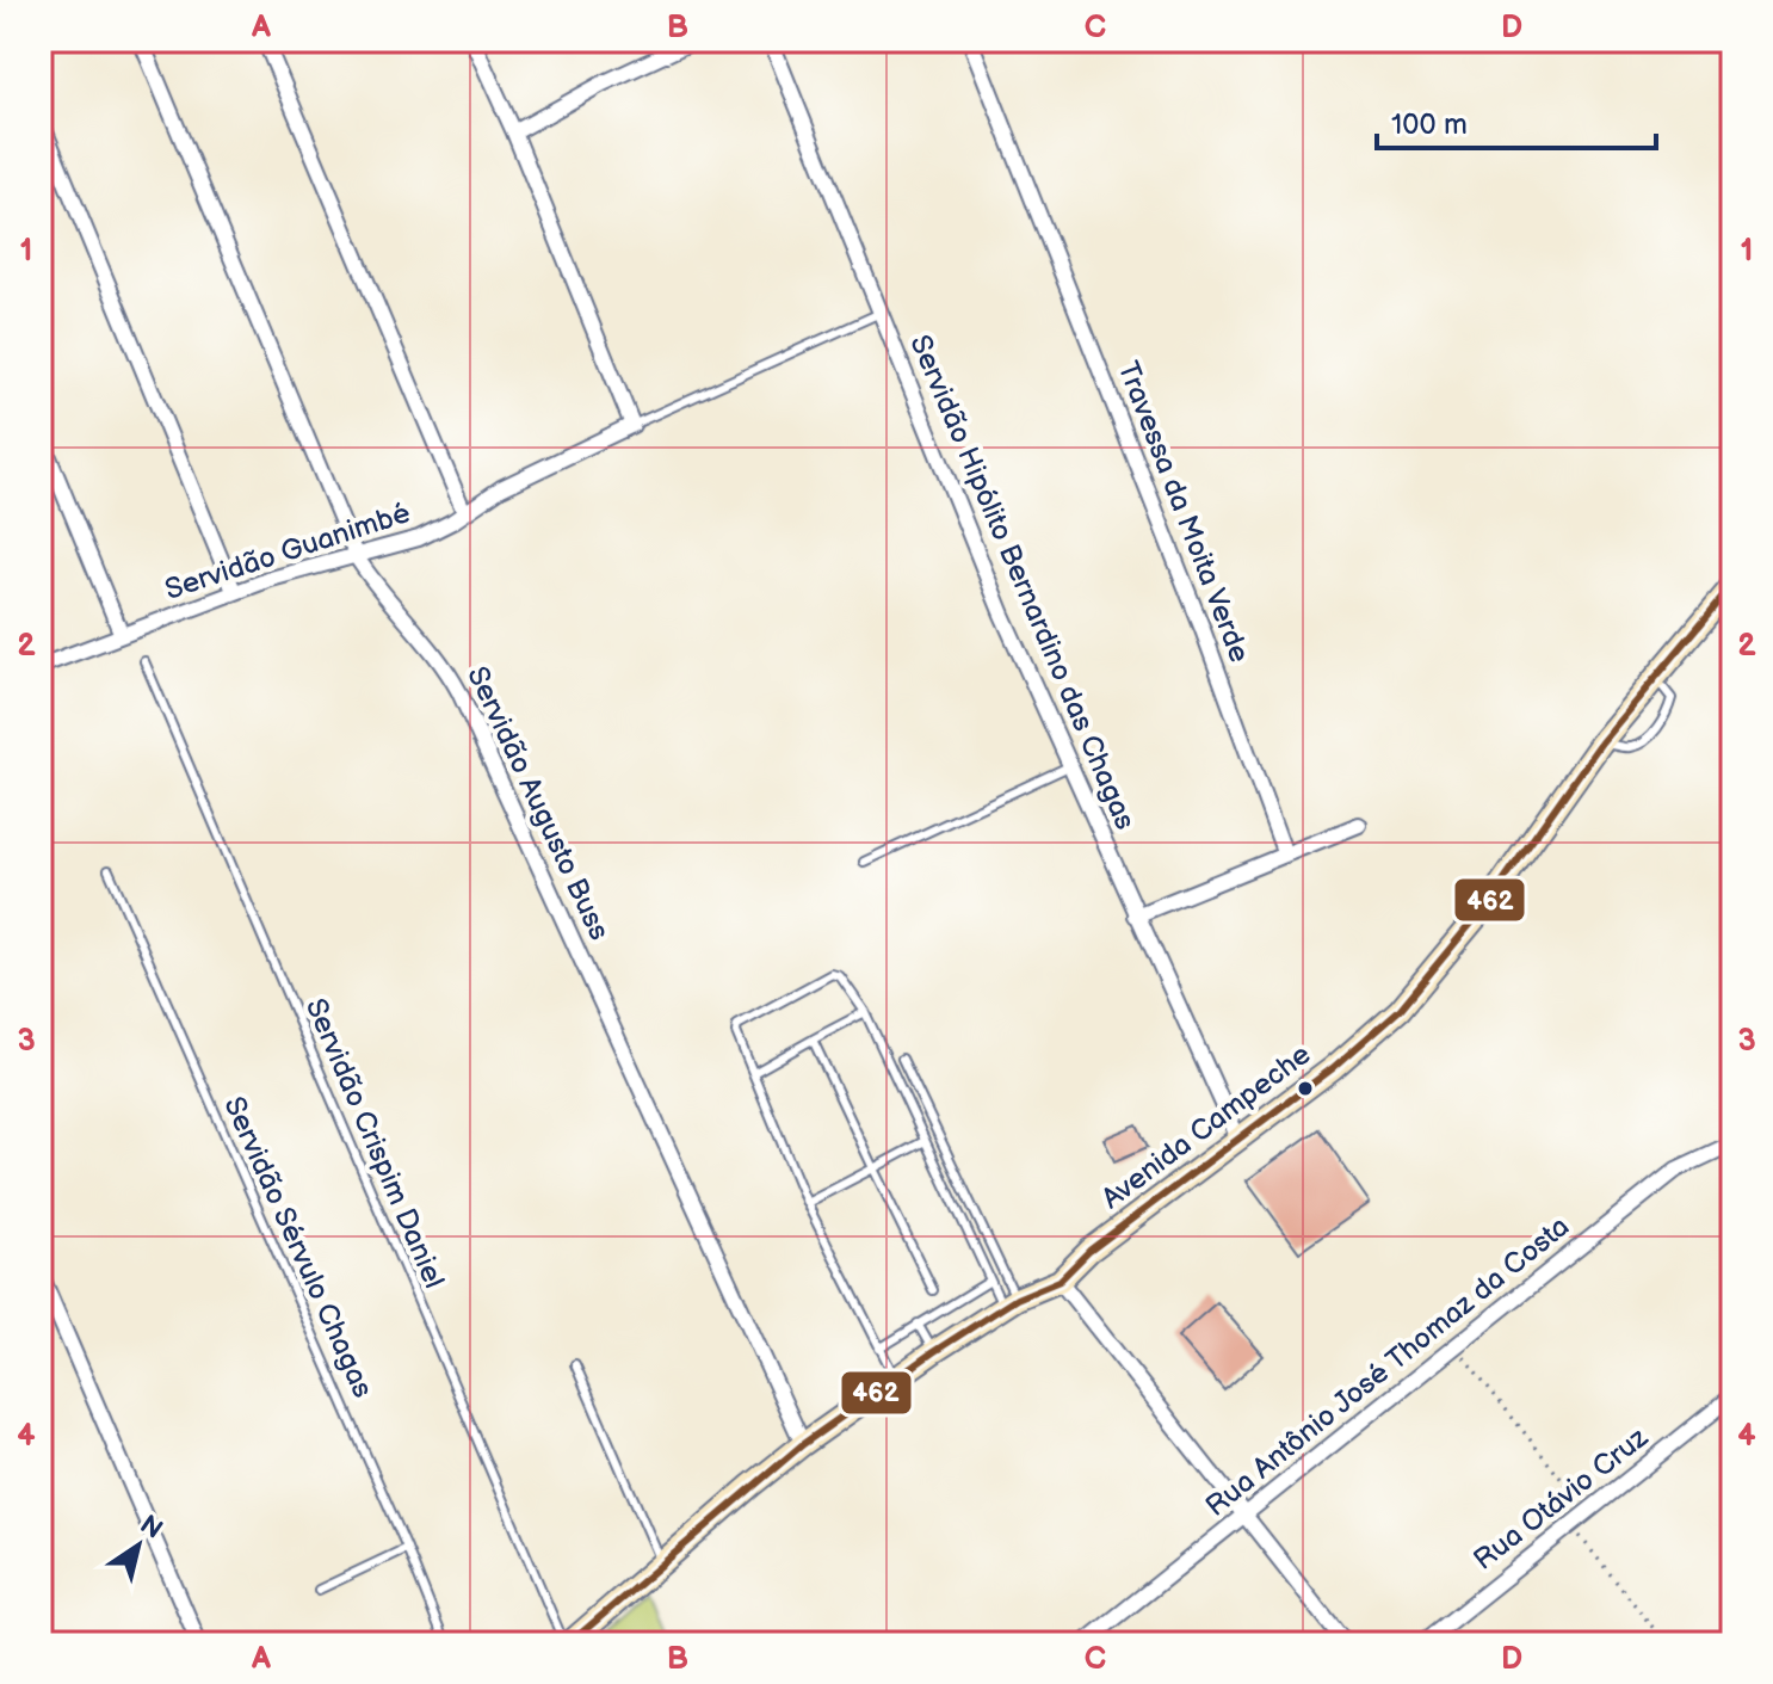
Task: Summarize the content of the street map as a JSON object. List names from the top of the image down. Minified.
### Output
{"streets":{"main road":["Avenida Campeche"],"street":["Travessa da Moita Verde","Servidão Guanimbé","Servidão Hipólito Bernardino das Chagas","Servidão Augusto Buss","Rua Antônio José Thomaz da Costa","Rua Otávio Cruz"],"lane":["Servidão Crispim Daniel","Servidão Sérvulo Chagas"]},"crossings":[["Servidão Guanimbé","Servidão Augusto Buss"],["Servidão Hipólito Bernardino das Chagas","Avenida Campeche"],["Servidão Augusto Buss","Avenida Campeche"],["Avenida Campeche","Servidão Crispim Daniel"]],"lines":["transit line 462"],"scale_bar":"100 m","north":"top right","grid":{"columns":["A","B","C","D"],"rows":["1","2","3","4"]}}
